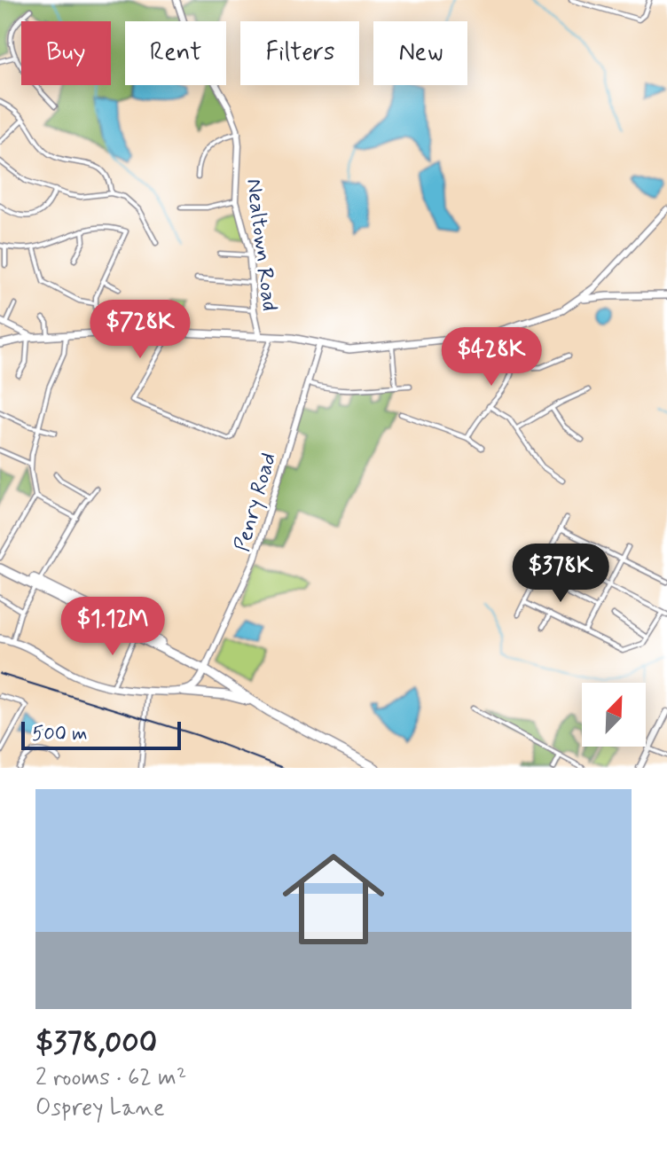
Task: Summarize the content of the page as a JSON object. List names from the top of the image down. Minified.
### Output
{"streets":{"street":["Nealtown Road","Penry Road"]},"scale_bar":"500 m","north":"top right","page":{"chip":["Buy","Rent","Filters","New"],"price":["$728K","$428K","$378K","$1.12M"],"scale":"500 m","list":[{"name":"$378,000","note":"2 rooms · 62 m² · Osprey Lane"}]}}
